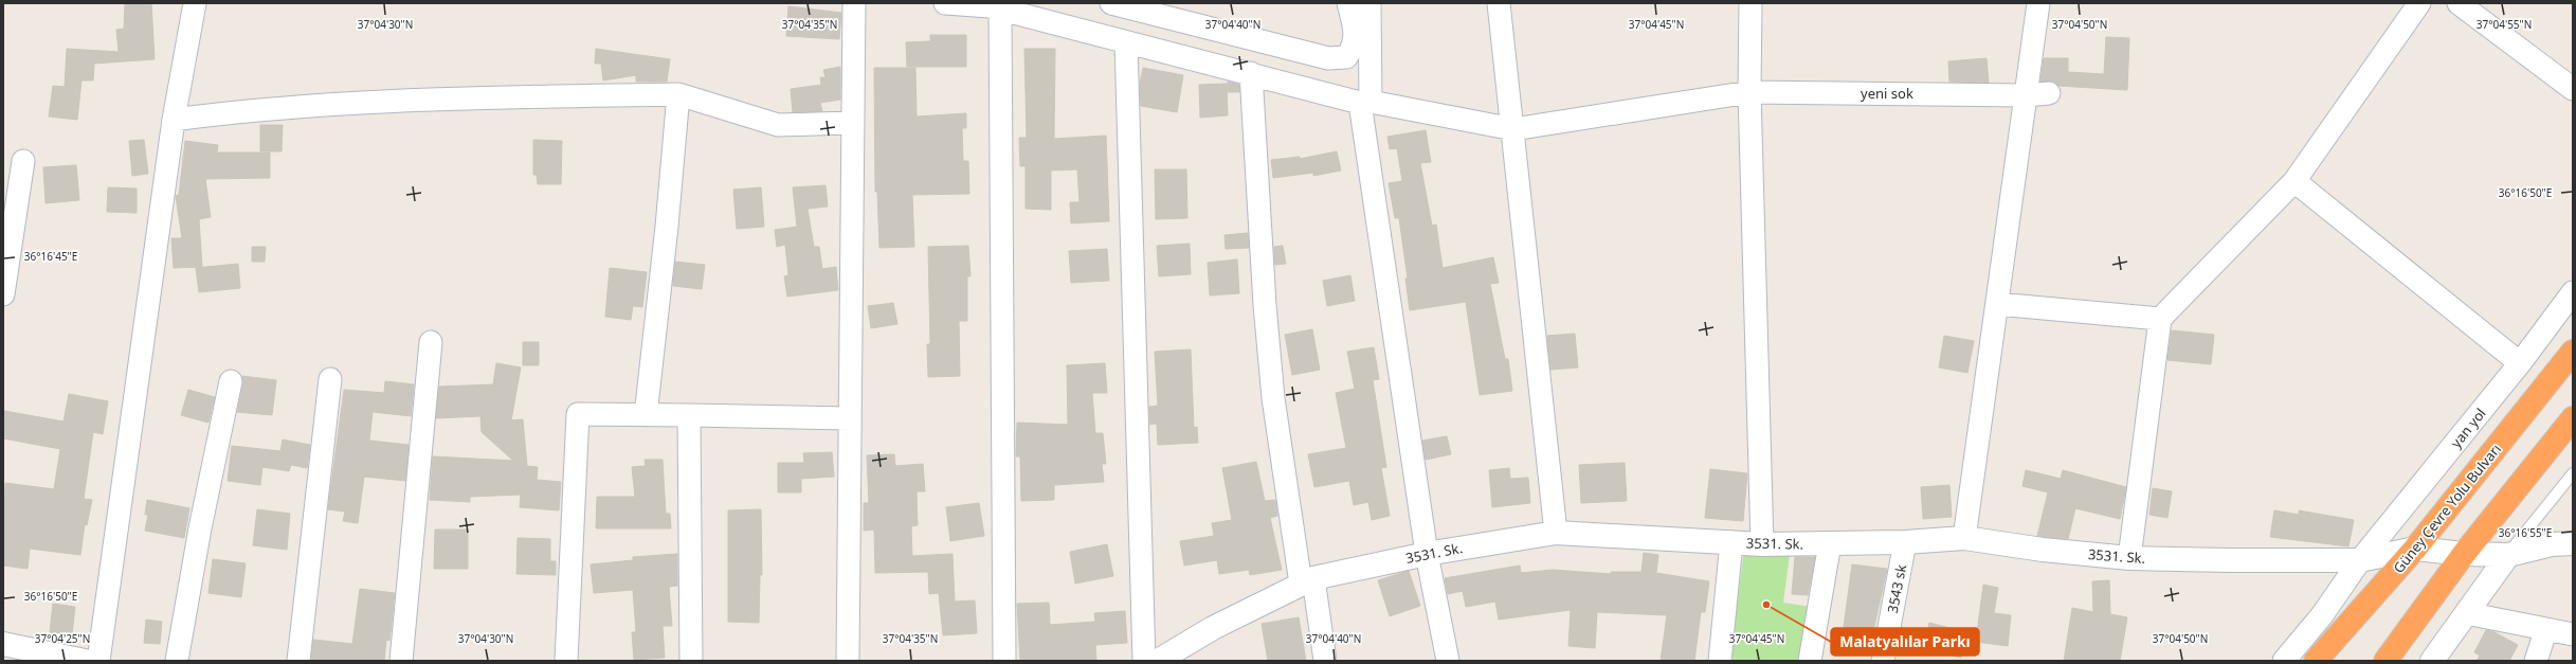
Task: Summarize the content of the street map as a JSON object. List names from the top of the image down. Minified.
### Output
{"streets":{"highway":["Güney Çevre Yolu Bulvarı"],"street":["yeni sok","yan yol","3531. Sk.","3543 sk"]},"crossings":[["yan yol","3531. Sk."],["Güney Çevre Yolu Bulvarı","3531. Sk."],["3531. Sk.","3543 sk"]],"places":["Malatyalılar Parkı"],"coordinates":["37°04'30\"N","37°04'35\"N","37°04'40\"N","37°04'50\"N","37°04'45\"N","37°04'55\"N","36°16'50\"E","36°16'45\"E","36°16'55\"E","37°04'25\"N"]}
